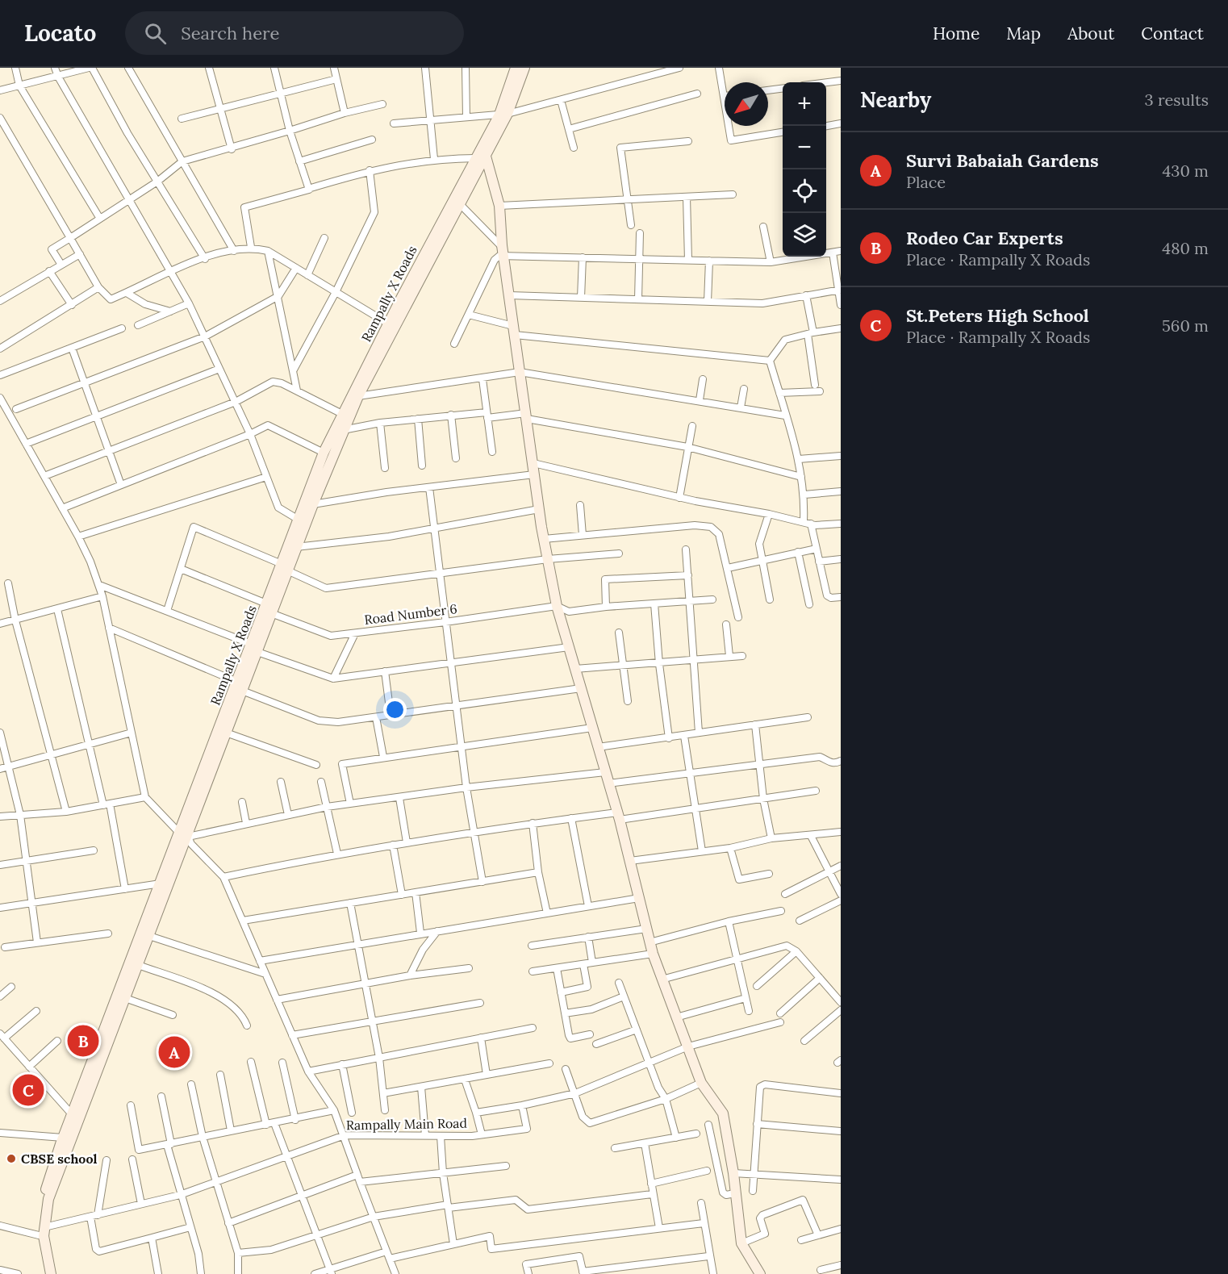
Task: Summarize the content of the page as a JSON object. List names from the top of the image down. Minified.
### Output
{"streets":{"main road":["Rampally X Roads"],"street":["Road Number 6","Rampally Main Road"]},"crossings":[["Rampally X Roads","Rampally Main Road"]],"places":["CBSE school"],"north":"bottom left","page":{"header":"Locato","search":"Search here","nav":["Home","Map","About","Contact"],"heading":["Nearby","3 results"],"map_buttons":["+","−"],"list":[{"mark":"A","name":"Survi Babaiah Gardens","note":"Place","value":"430 m"},{"mark":"B","name":"Rodeo Car Experts","note":"Place · Rampally X Roads","value":"480 m"},{"mark":"C","name":"St.Peters High School","note":"Place · Rampally X Roads","value":"560 m"}],"pins":["B","A","C"]}}
